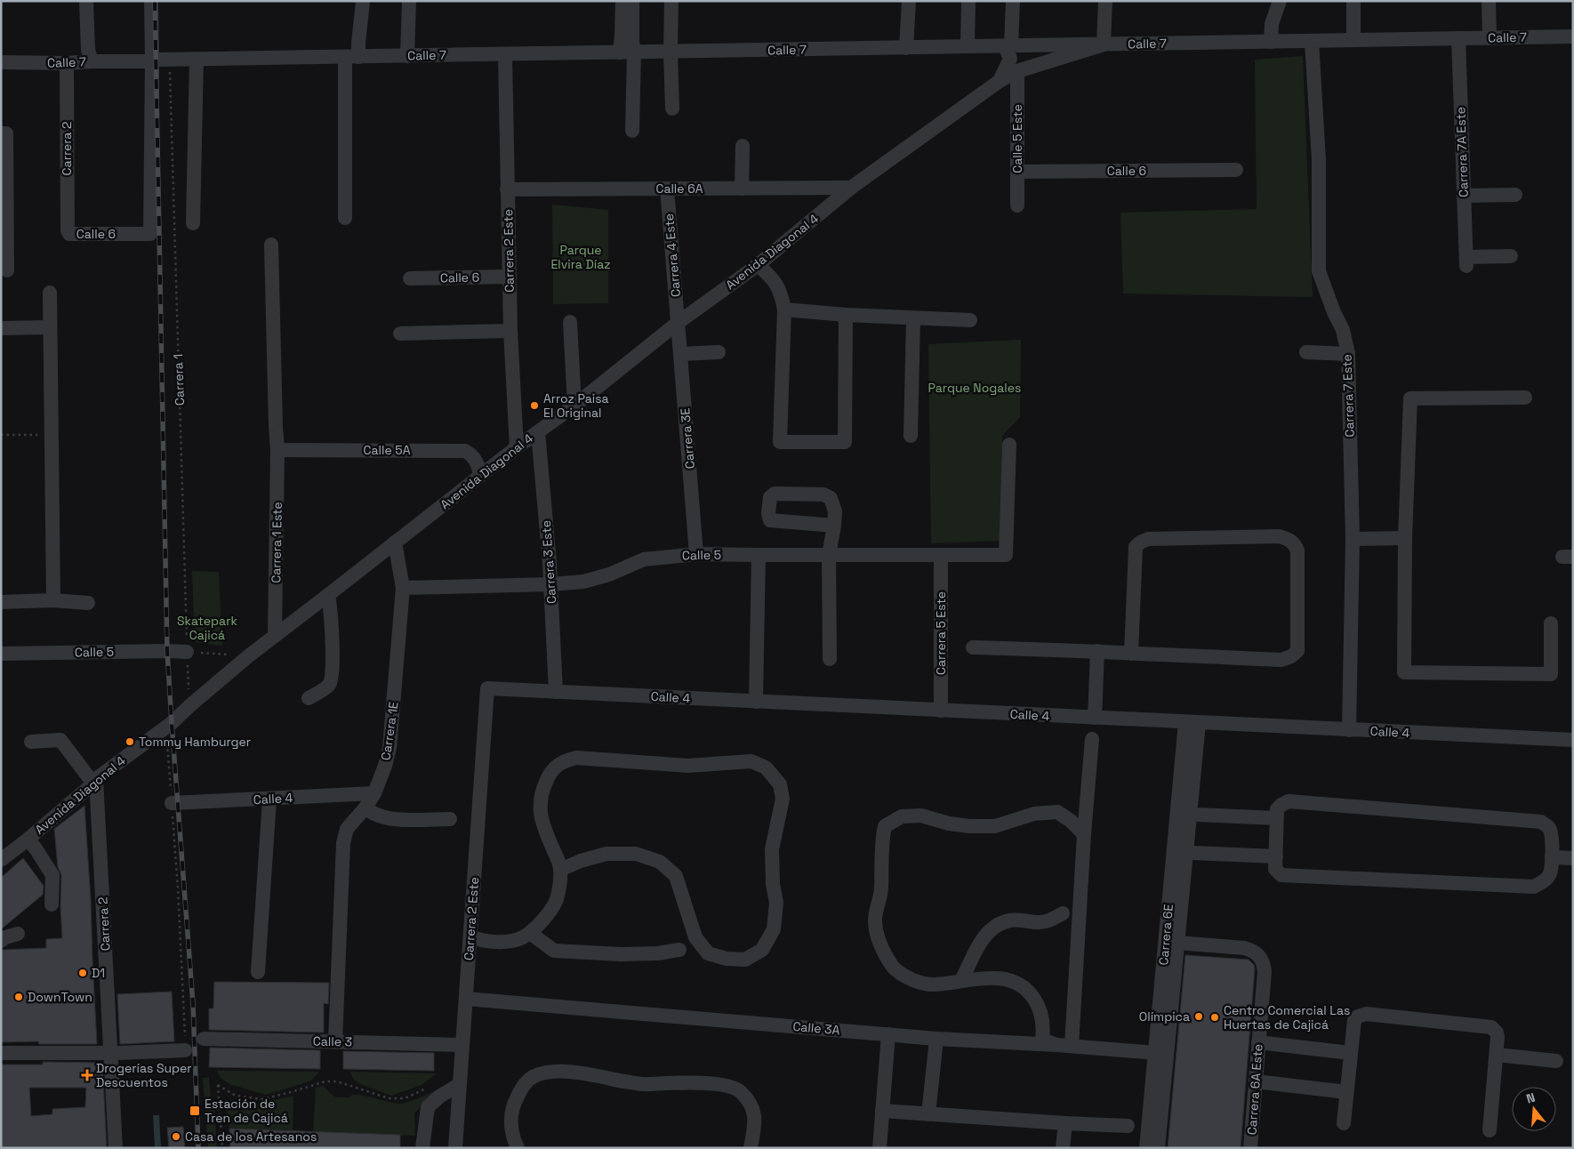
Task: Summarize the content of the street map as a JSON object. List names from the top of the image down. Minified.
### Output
{"streets":{"street":["Calle 7","Calle 5 Este","Carrera 2","Carrera 7A Este","Calle 6","Calle 6A","Carrera 2 Este","Avenida Diagonal 4","Carrera 4 Este","Carrera 7 Este","Carrera 3E","Calle 5A","Carrera 1 Este","Calle 5","Carrera 3 Este","Carrera 5 Este","Calle 4","Carrera 1E","Carrera 6E","Calle 3A","Calle 3","Carrera 6A Este"],"path":["Carrera 1"]},"crossings":[["Calle 7","Carrera 2"],["Calle 7","Carrera 7A Este"],["Calle 7","Calle 6"],["Calle 7","Carrera 2 Este"],["Calle 7","Avenida Diagonal 4"],["Calle 7","Carrera 7 Este"],["Calle 5 Este","Calle 6"],["Calle 5 Este","Avenida Diagonal 4"],["Carrera 2","Calle 6"],["Carrera 2","Avenida Diagonal 4"],["Calle 6","Carrera 2 Este"],["Calle 6A","Carrera 2 Este"],["Calle 6A","Avenida Diagonal 4"],["Calle 6A","Carrera 4 Este"],["Carrera 2 Este","Avenida Diagonal 4"],["Carrera 2 Este","Calle 4"],["Carrera 2 Este","Calle 3A"],["Carrera 2 Este","Calle 3"],["Avenida Diagonal 4","Carrera 4 Este"],["Avenida Diagonal 4","Carrera 3E"],["Avenida Diagonal 4","Calle 5A"],["Avenida Diagonal 4","Carrera 1 Este"],["Avenida Diagonal 4","Carrera 3 Este"],["Avenida Diagonal 4","Carrera 1E"],["Carrera 4 Este","Carrera 3E"],["Carrera 1","Calle 5"],["Carrera 7 Este","Calle 4"],["Carrera 3E","Calle 5"],["Calle 5A","Carrera 1 Este"],["Calle 5","Carrera 3 Este"],["Calle 5","Carrera 5 Este"],["Calle 5","Carrera 1E"],["Carrera 3 Este","Calle 4"],["Carrera 5 Este","Calle 4"],["Calle 4","Carrera 1E"],["Calle 4","Carrera 6E"],["Carrera 1E","Calle 3"],["Carrera 6E","Calle 3A"],["Carrera 6E","Carrera 6A Este"]],"parks":["Parque Elvira Díaz","Parque Nogales","Skatepark Cajicá"],"places":{"other":["Arroz Paisa El Original","Tommy Hamburger","D1","DownTown","Olímpica","Centro Comercial Las Huertas de Cajicá","Casa de los Artesanos"],"health":["Drogerías Super Descuentos"],"transit":["Estación de Tren de Cajicá"]},"north":"top"}
